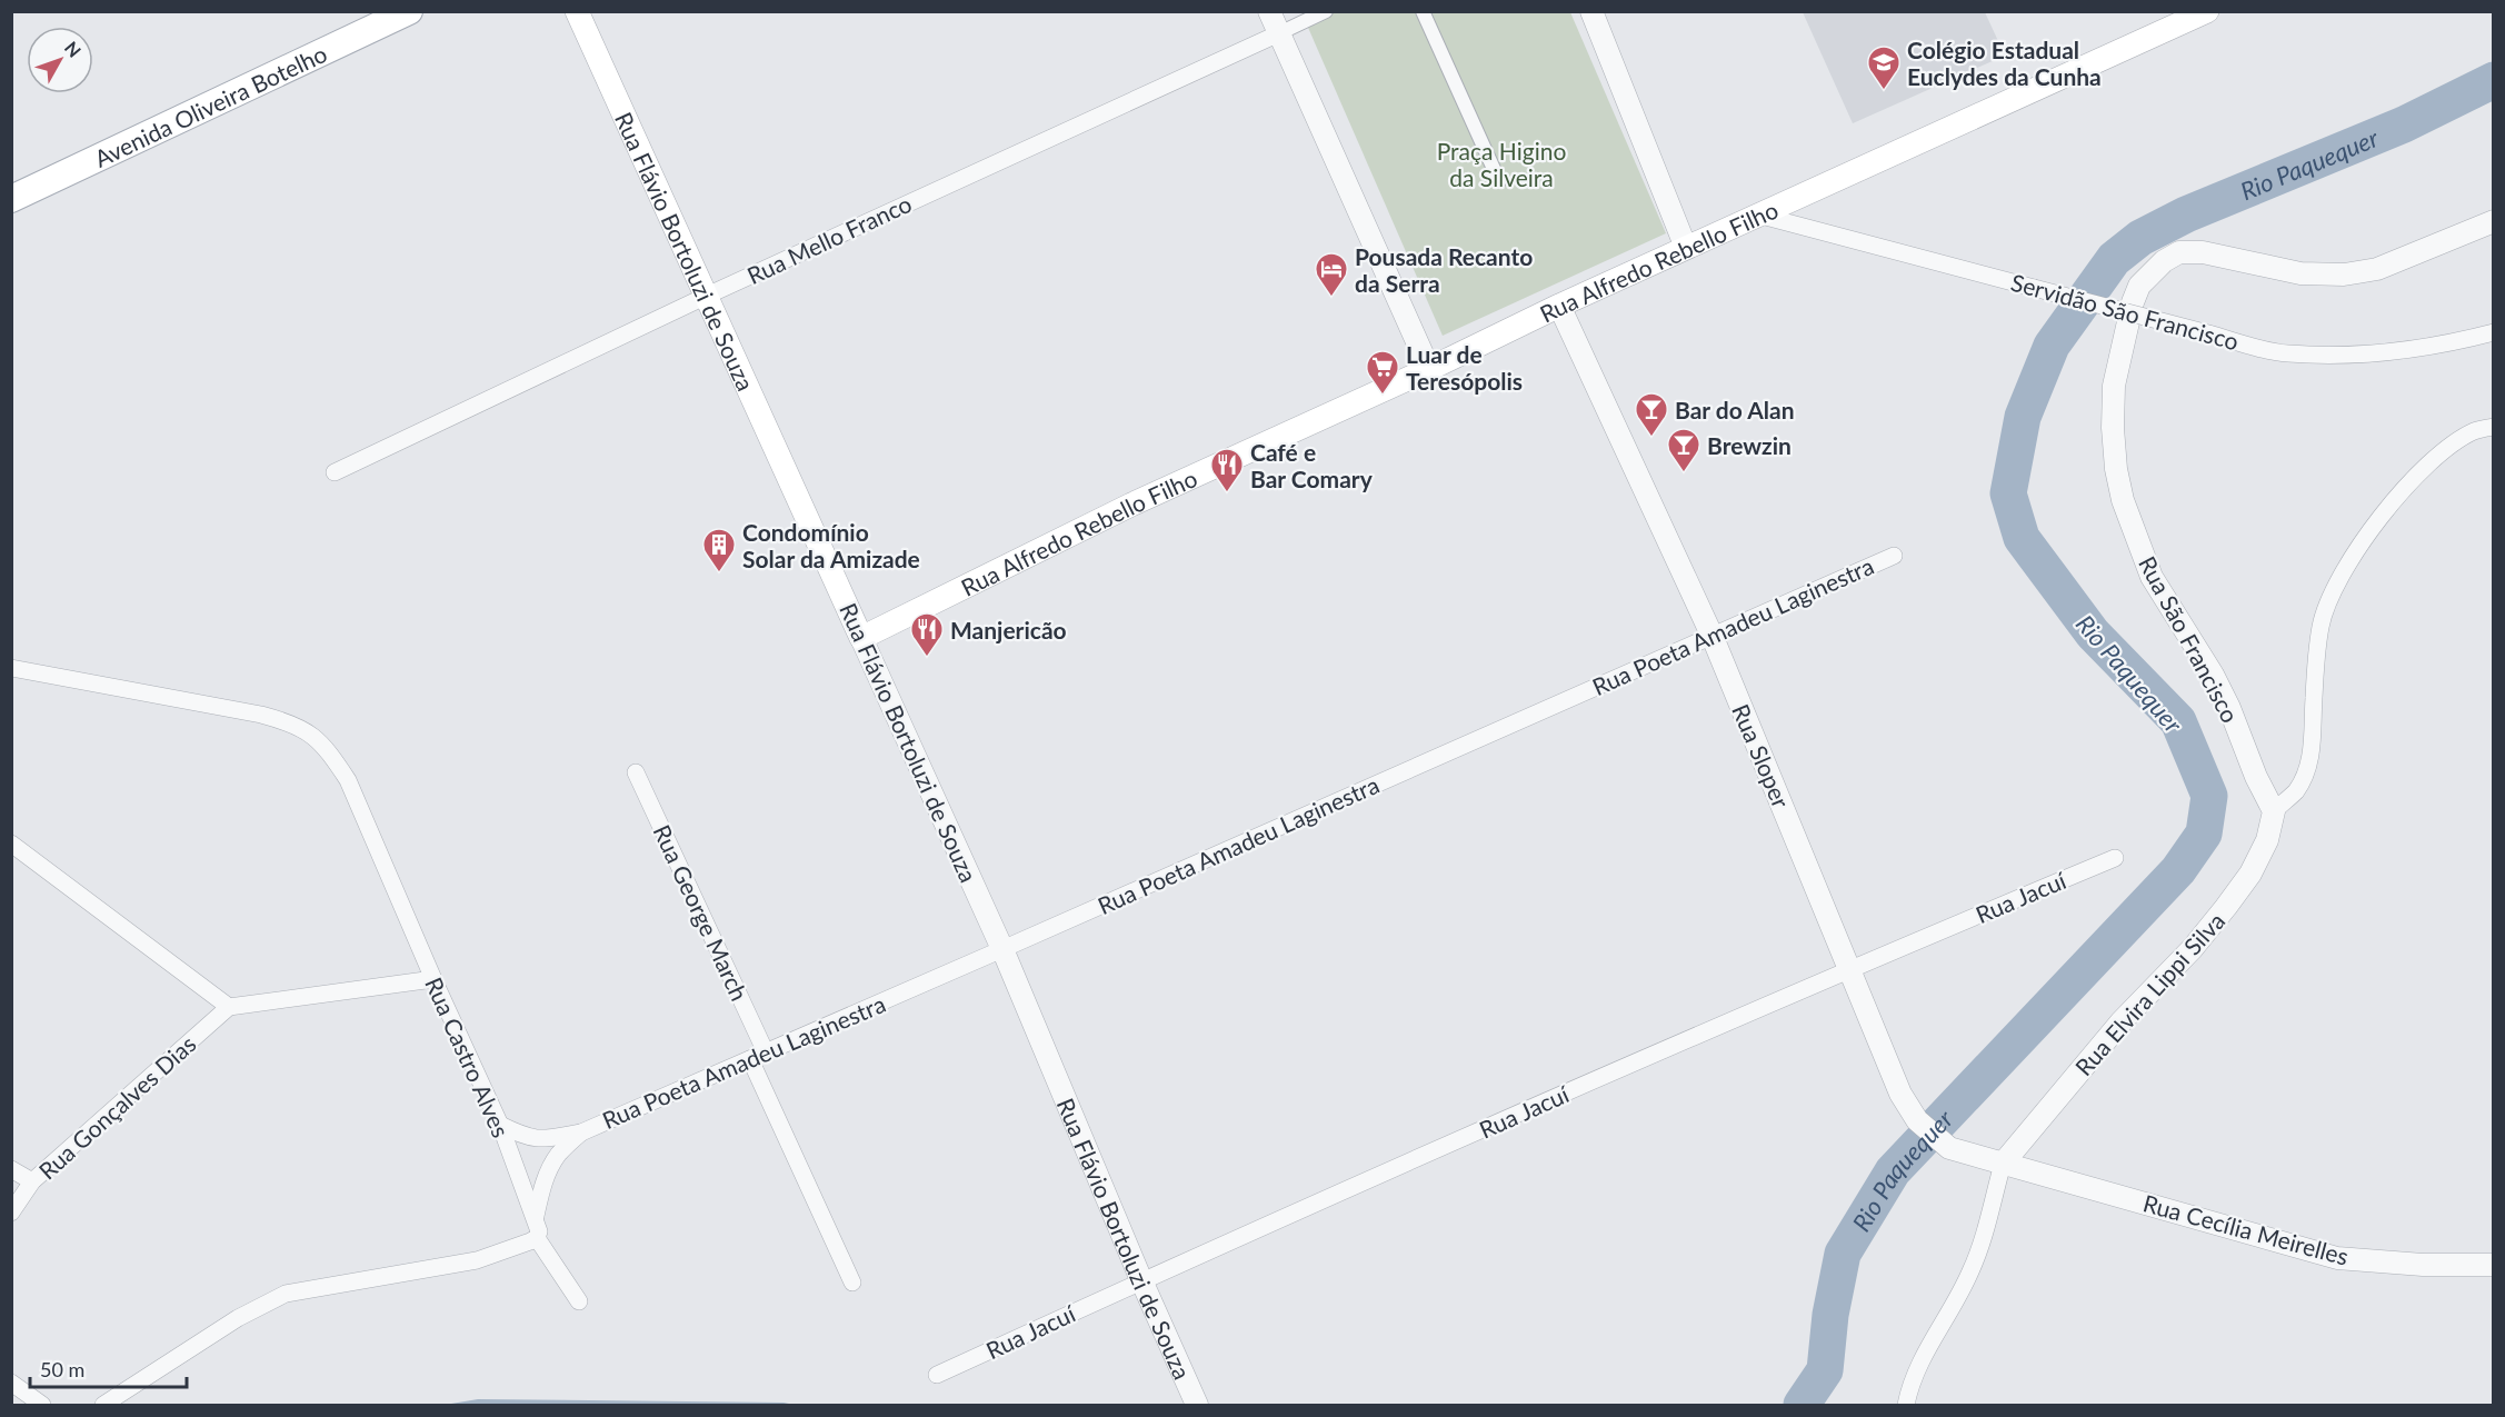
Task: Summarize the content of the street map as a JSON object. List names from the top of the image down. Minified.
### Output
{"streets":{"main road":["Avenida Oliveira Botelho","Rua Flávio Bortoluzi de Souza","Rua Alfredo Rebello Filho"],"street":["Rua Mello Franco","Servidão São Francisco","Rua Poeta Amadeu Laginestra","Rua São Francisco","Rua Sloper","Rua Jacuí","Rua George March","Rua Elvira Lippi Silva","Rua Castro Alves","Rua Gonçalves Dias","Rua Cecília Meirelles"]},"crossings":[["Rua Mello Franco","Rua Flávio Bortoluzi de Souza"],["Rua Flávio Bortoluzi de Souza","Rua Alfredo Rebello Filho"],["Rua Flávio Bortoluzi de Souza","Rua Poeta Amadeu Laginestra"],["Rua Flávio Bortoluzi de Souza","Rua Jacuí"],["Rua Alfredo Rebello Filho","Servidão São Francisco"],["Rua Alfredo Rebello Filho","Rua Sloper"],["Rua Poeta Amadeu Laginestra","Rua Sloper"],["Rua Poeta Amadeu Laginestra","Rua George March"],["Rua Poeta Amadeu Laginestra","Rua Castro Alves"],["Rua São Francisco","Rua Elvira Lippi Silva"],["Rua Sloper","Rua Jacuí"],["Rua Sloper","Rua Elvira Lippi Silva"],["Rua Sloper","Rua Cecília Meirelles"],["Rua Elvira Lippi Silva","Rua Cecília Meirelles"]],"water":["Rio Paquequer"],"parks":["Praça Higino da Silveira"],"places":{"school or university":["Colégio Estadual Euclydes da Cunha"],"hotel":["Pousada Recanto da Serra"],"supermarket":["Luar de Teresópolis"],"bar":["Bar do Alan","Brewzin"],"restaurant":["Café e Bar Comary","Manjericão"],"building":["Condomínio Solar da Amizade"]},"scale_bar":"50 m","north":"top right"}
